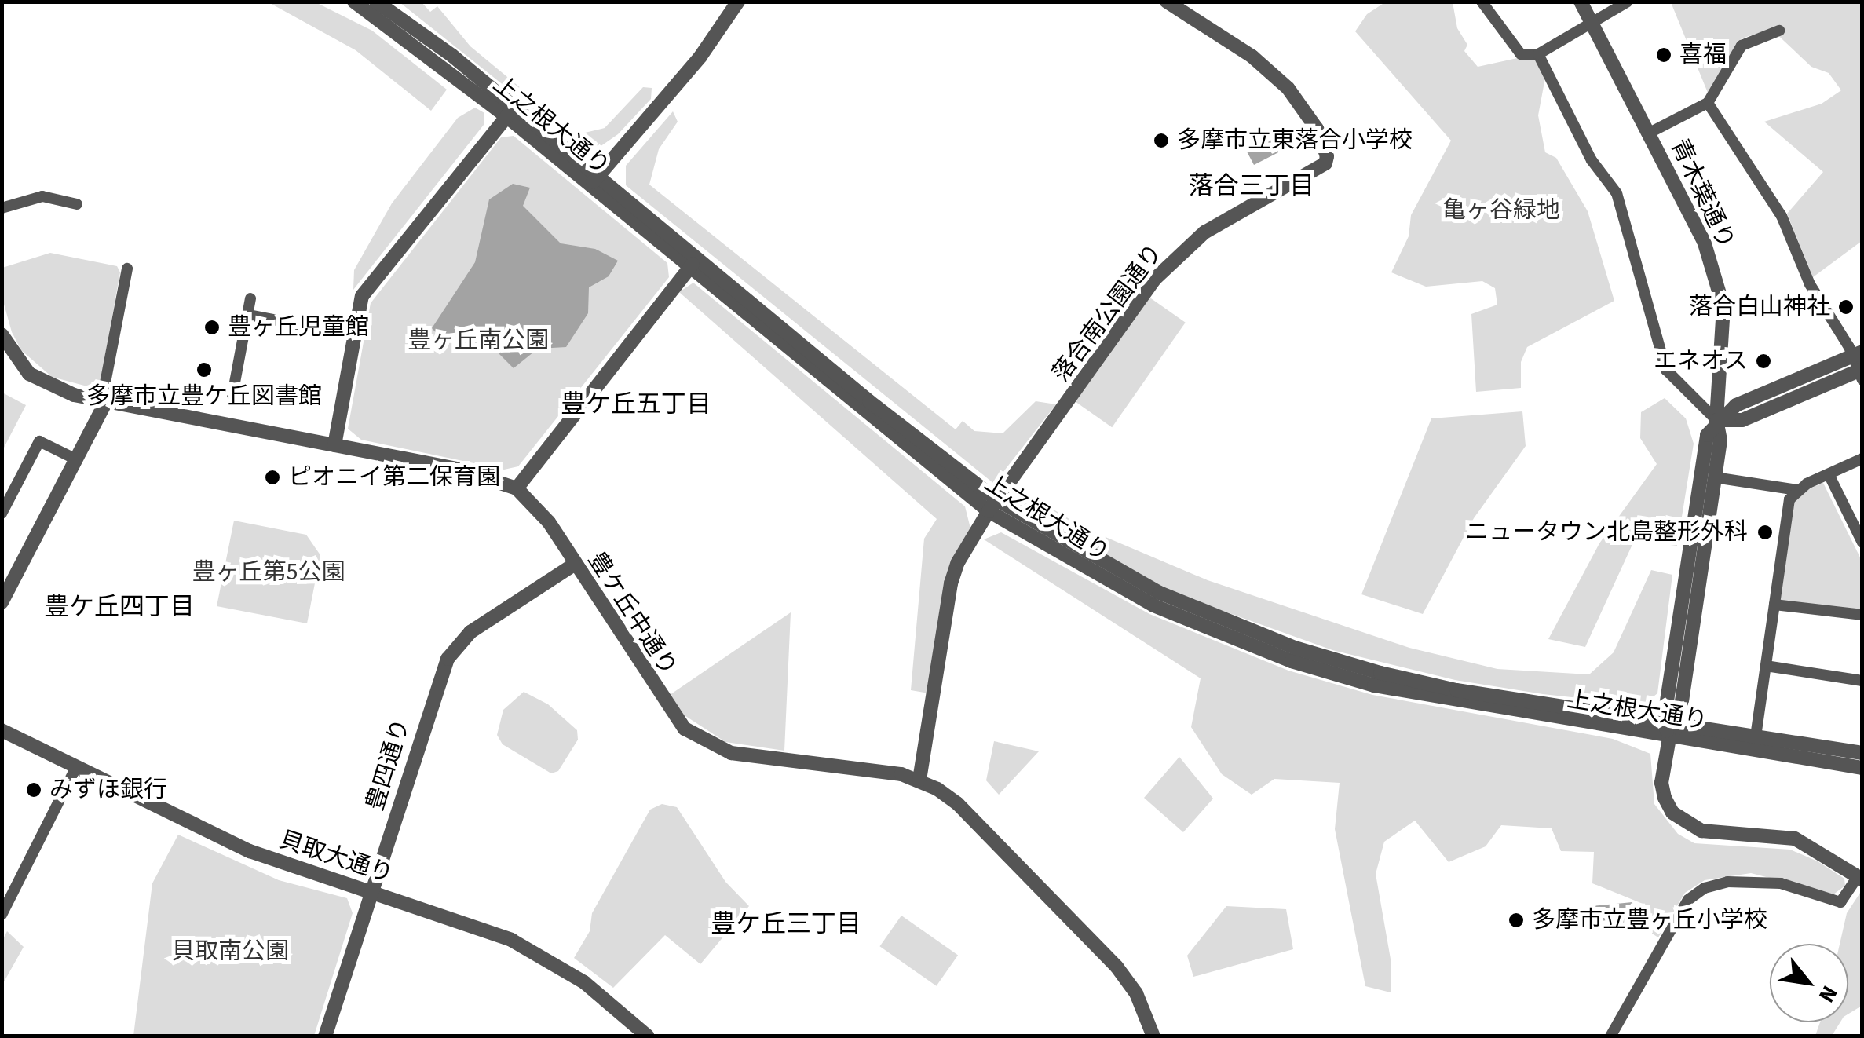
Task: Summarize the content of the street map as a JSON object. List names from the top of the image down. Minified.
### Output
{"streets":{"street":["上之根大通り","青木葉通り","落合南公園通り","豊ケ丘中通り","豊四通り","貝取大通り"]},"crossings":[["上之根大通り","青木葉通り"],["上之根大通り","落合南公園通り"],["豊ケ丘中通り","豊四通り"],["豊四通り","貝取大通り"]],"districts":["落合三丁目","豊ケ丘五丁目","豊ケ丘四丁目","豊ケ丘三丁目"],"parks":["亀ヶ谷緑地","豊ヶ丘南公園","豊ヶ丘第5公園","貝取南公園"],"places":["喜福","多摩市立東落合小学校","落合白山神社","豊ヶ丘児童館","エネオス","多摩市立豊ケ丘図書館","ピオニイ第二保育園","ニュータウン北島整形外科","みずほ銀行","多摩市立豊ヶ丘小学校"],"north":"bottom right"}
